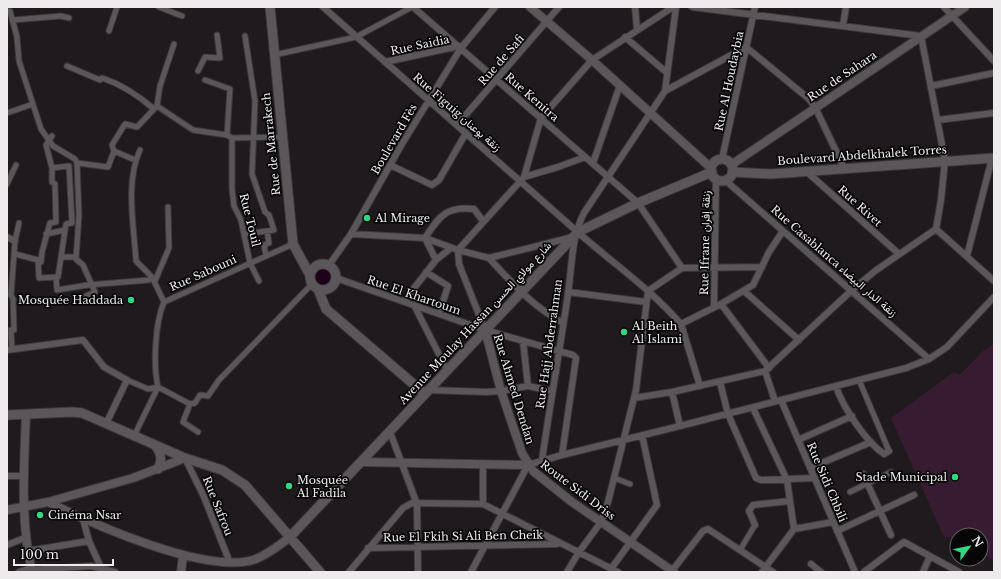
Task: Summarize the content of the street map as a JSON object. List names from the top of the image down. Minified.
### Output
{"streets":{"main road":["Rue de Marrakech","Boulevard Abdelkhalek Torres","Avenue Moulay Hassan شارع مولاي الحسن"],"street":["Rue Saidia","Rue de Safi","Rue de Sahara","Rue Al Houdaybia","Rue Kenitra","Rue Figuig زنقة بوعنان","Boulevard Fès","Rue Rivet","Rue Touil","Rue Ifrane زنقة إفران","Rue Casablanca زنقة الدار البيضاء","Rue Sabouni","Rue El Khartoum","Rue Hajj Abderrahman","Rue Ahmed Dendan","Rue Sidi Chbili","Route Sidi Driss","Rue Safrou","Rue El Fkih Si Ali Ben Cheik"]},"crossings":[["Rue Saidia","Rue Kenitra"],["Rue Saidia","Rue Figuig زنقة بوعنان"],["Rue Saidia","Boulevard Fès"],["Rue de Safi","Rue Kenitra"],["Rue de Safi","Rue Figuig زنقة بوعنان"],["Rue de Safi","Rue Casablanca زنقة الدار البيضاء"],["Rue de Sahara","Boulevard Abdelkhalek Torres"],["Rue Kenitra","Boulevard Fès"],["Rue Kenitra","Avenue Moulay Hassan شارع مولاي الحسن"],["Rue Kenitra","Rue Hajj Abderrahman"],["Rue Figuig زنقة بوعنان","Boulevard Fès"],["Rue Figuig زنقة بوعنان","Avenue Moulay Hassan شارع مولاي الحسن"],["Rue Figuig زنقة بوعنان","Rue Hajj Abderrahman"],["Boulevard Fès","Rue de Marrakech"],["Boulevard Fès","Rue El Khartoum"],["Rue de Marrakech","Rue Sabouni"],["Rue de Marrakech","Rue El Khartoum"],["Rue de Marrakech","Avenue Moulay Hassan شارع مولاي الحسن"],["Boulevard Abdelkhalek Torres","Rue Rivet"],["Rue Touil","Rue Sabouni"],["Rue Ifrane زنقة إفران","Rue Casablanca زنقة الدار البيضاء"],["Rue Ifrane زنقة إفران","Avenue Moulay Hassan شارع مولاي الحسن"],["Rue Casablanca زنقة الدار البيضاء","Avenue Moulay Hassan شارع مولاي الحسن"],["Rue Casablanca زنقة الدار البيضاء","Rue Hajj Abderrahman"],["Rue El Khartoum","Avenue Moulay Hassan شارع مولاي الحسن"],["Rue El Khartoum","Rue Hajj Abderrahman"],["Rue El Khartoum","Rue Ahmed Dendan"],["Avenue Moulay Hassan شارع مولاي الحسن","Rue Hajj Abderrahman"],["Avenue Moulay Hassan شارع مولاي الحسن","Rue Ahmed Dendan"],["Avenue Moulay Hassan شارع مولاي الحسن","Route Sidi Driss"],["Rue Ahmed Dendan","Route Sidi Driss"]],"places":["Al Mirage","Mosquée Haddada","Al Beith Al Islami","Stade Municipal","Mosquée Al Fadila","Cinéma Nsar"],"scale_bar":"100 m","north":"top right"}
